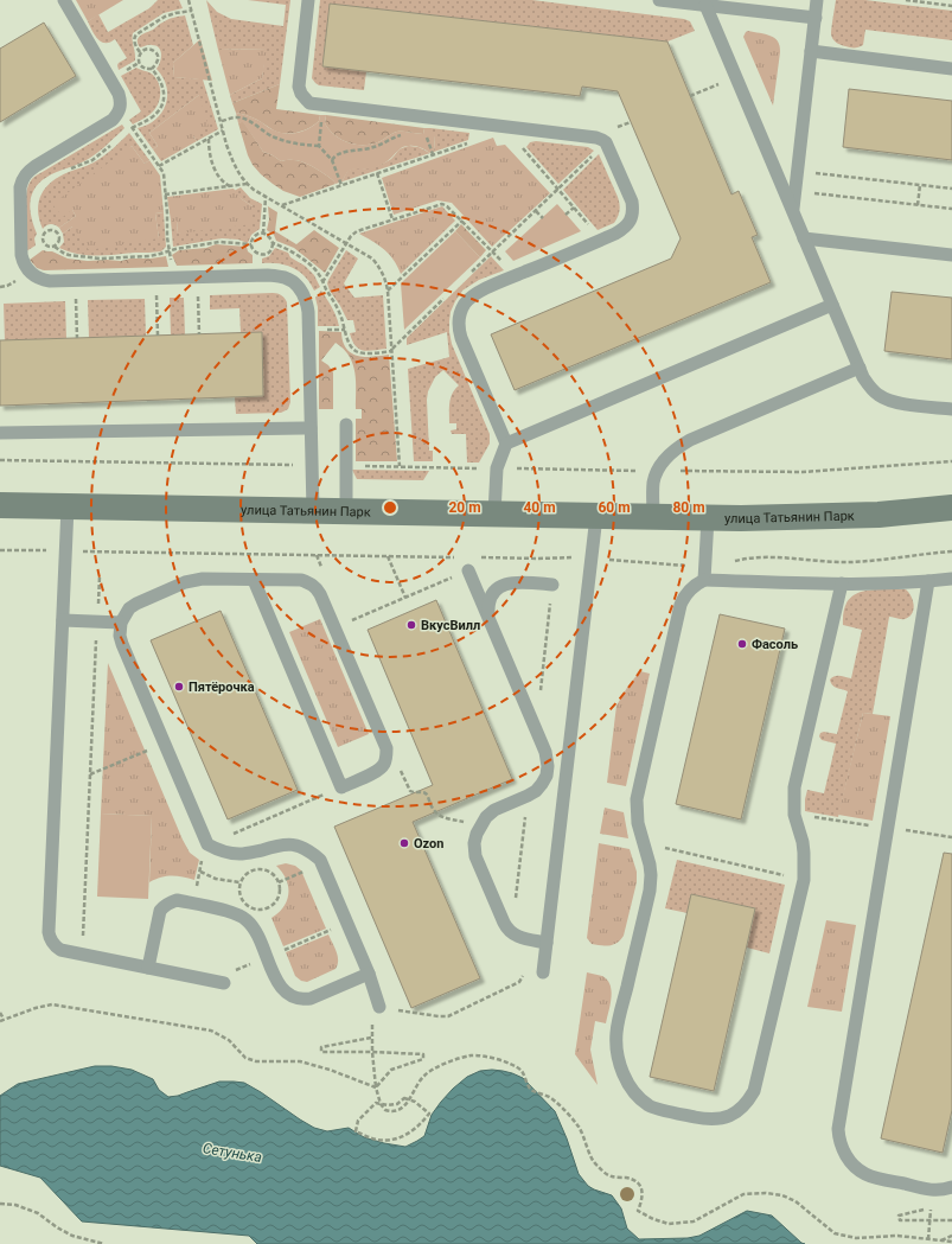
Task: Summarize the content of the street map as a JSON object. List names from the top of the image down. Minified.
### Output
{"streets":{"street":["улица Татьянин Парк"]},"water":["Сетунька"],"places":["ВкусВилл","Фасоль","Пятёрочка","Ozon"],"rings":["20 m","40 m","60 m","80 m"]}
